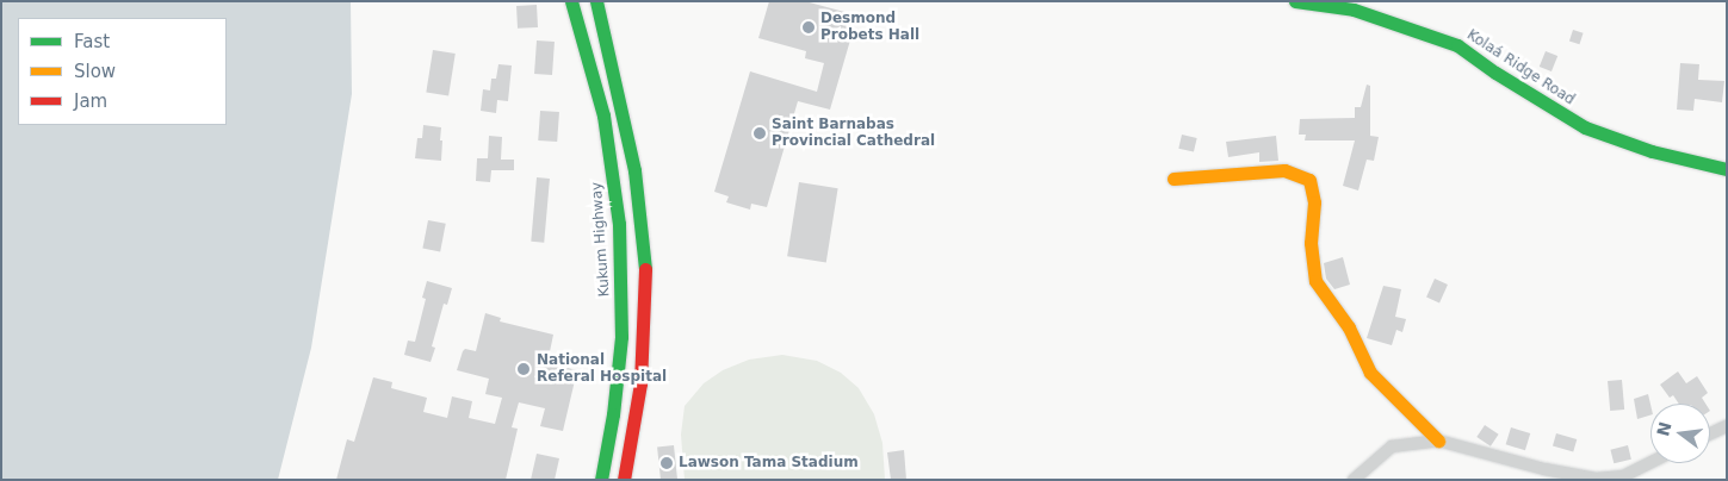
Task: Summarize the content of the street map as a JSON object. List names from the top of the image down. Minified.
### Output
{"streets":{"main road":["Kolaá Ridge Road","Kukum Highway"]},"places":["Desmond Probets Hall","Saint Barnabas Provincial Cathedral","National Referal Hospital","Lawson Tama Stadium"],"legend":["Fast","Slow","Jam"],"north":"left"}
